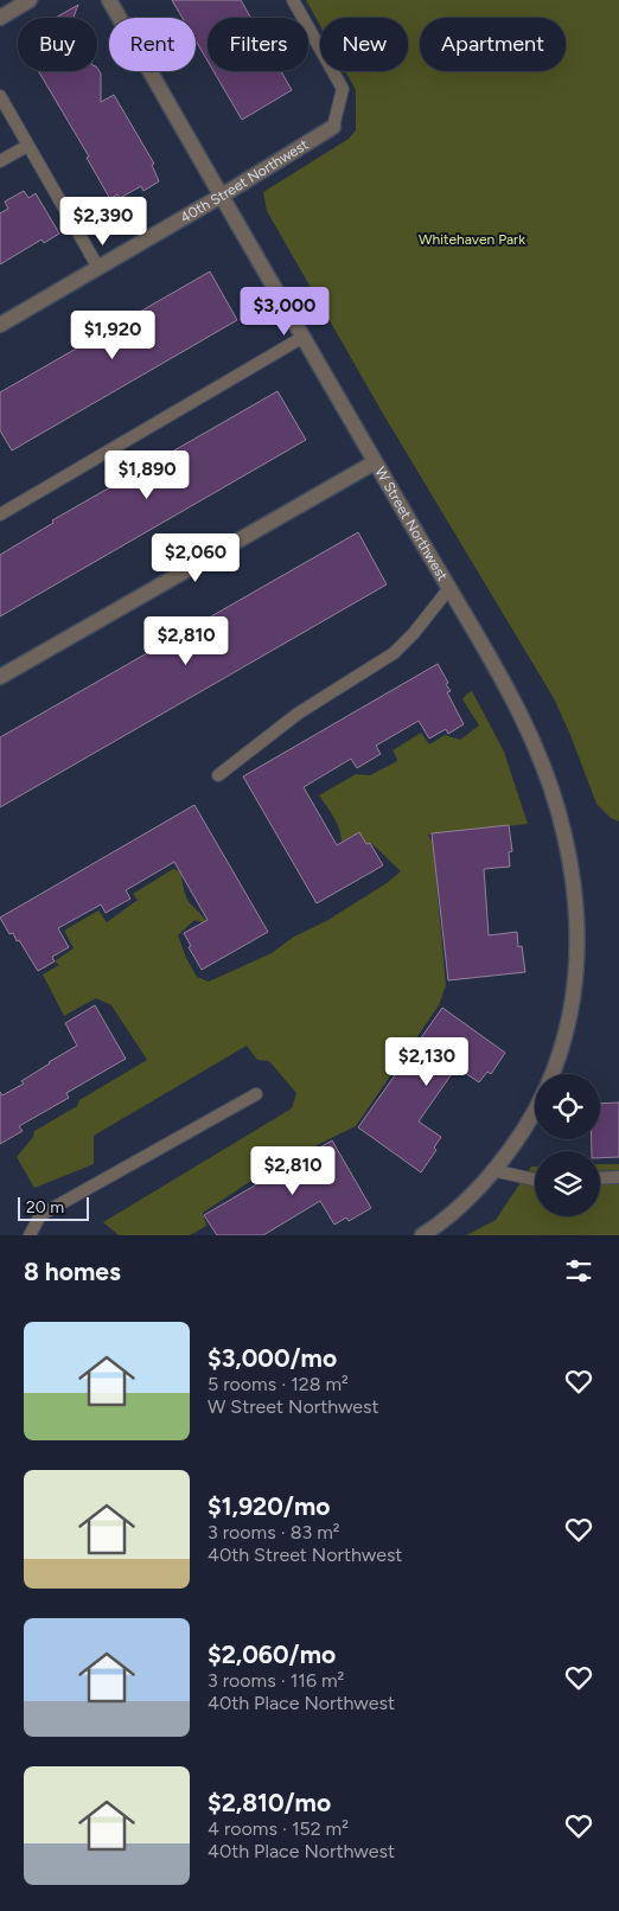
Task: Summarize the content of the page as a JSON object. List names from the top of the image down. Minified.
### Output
{"streets":{"street":["40th Street Northwest","W Street Northwest"]},"crossings":[["40th Street Northwest","W Street Northwest"]],"parks":["Whitehaven Park"],"scale_bar":"20 m","page":{"chip":["Buy","Rent","Filters","New","Apartment"],"price":["$2,390","$3,000","$1,920","$1,890","$2,060","$2,810","$2,130","$2,810"],"scale":"20 m","heading":"8 homes","list":[{"name":"$3,000/mo","note":"5 rooms · 128 m² · W Street Northwest"},{"name":"$1,920/mo","note":"3 rooms · 83 m² · 40th Street Northwest"},{"name":"$2,060/mo","note":"3 rooms · 116 m² · 40th Place Northwest"},{"name":"$2,810/mo","note":"4 rooms · 152 m² · 40th Place Northwest"}]}}
